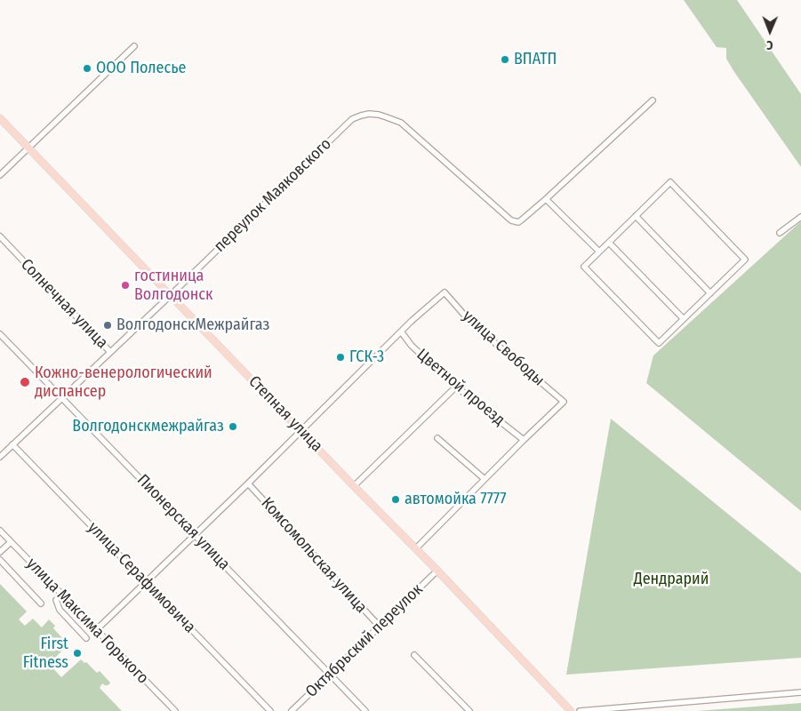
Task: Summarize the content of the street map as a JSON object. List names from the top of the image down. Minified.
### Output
{"streets":{"main road":["Степная улица"],"street":["переулок Маяковского","Солнечная улица","улица Свободы","Цветной проезд","Пионерская улица","Комсомольская улица","улица Серафимовича","улица Максима Горького","Октябрьский переулок"]},"crossings":[["переулок Маяковского","Солнечная улица"],["переулок Маяковского","Степная улица"],["переулок Маяковского","Пионерская улица"],["переулок Маяковского","улица Серафимовича"],["улица Свободы","Цветной проезд"],["Степная улица","Октябрьский переулок"],["Пионерская улица","Октябрьский переулок"],["Комсомольская улица","Октябрьский переулок"]],"parks":["Дендрарий"],"places":["ВПАТП","ООО Полесье","гостиница Волгодонск","ВолгодонскМежрайгаз","ГСК-3","Кожно-венерологический диспансер","Волгодонскмежрайгаз","автомойка 7777","First Fitness"],"north":"bottom"}
